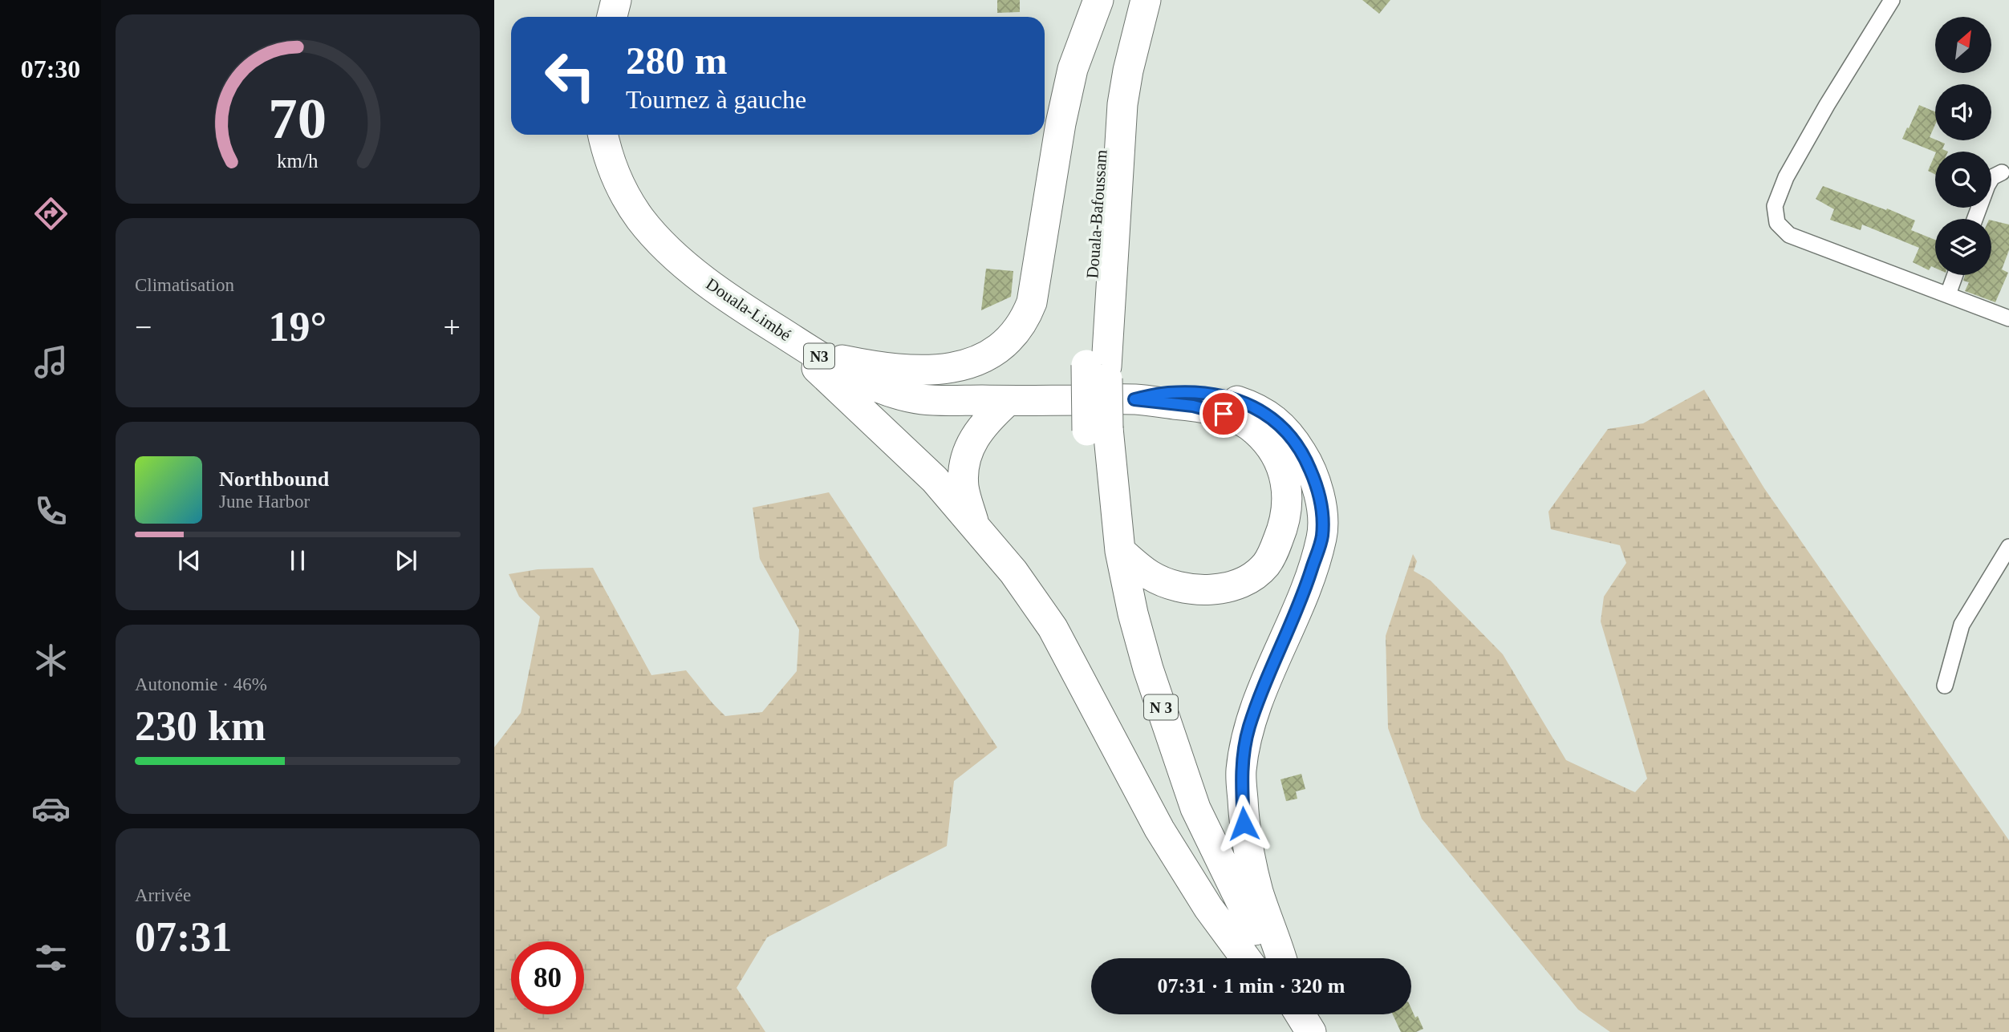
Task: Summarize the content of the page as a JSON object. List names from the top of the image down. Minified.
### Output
{"streets":{"highway":["Douala-Bafoussam","Douala-Limbé","N3","N 3"]},"crossings":[["Douala-Bafoussam","N 3"]],"north":"top right","page":{"tabs":"07:30","turn":["280 m","Tournez à gauche"],"tile":["Climatisation",["Autonomie · 46%","230 km"],["Arrivée","07:31"]],"heat":["−","19°","+"],"song":["Northbound","June Harbor"],"limit":"80","trip":"07:31 · 1 min · 320 m","gauge":["70","km/h"]}}
